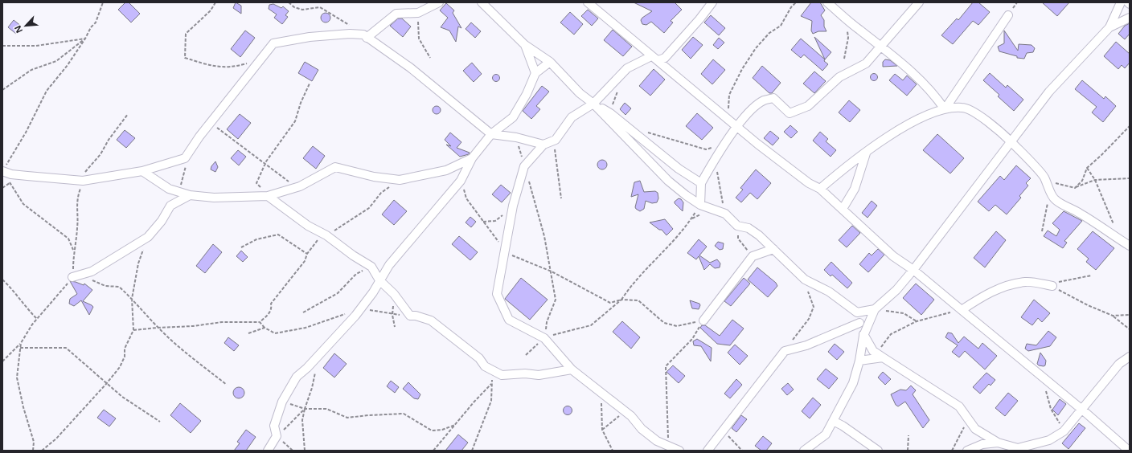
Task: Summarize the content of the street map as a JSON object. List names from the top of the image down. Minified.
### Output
{"north":"bottom left"}
